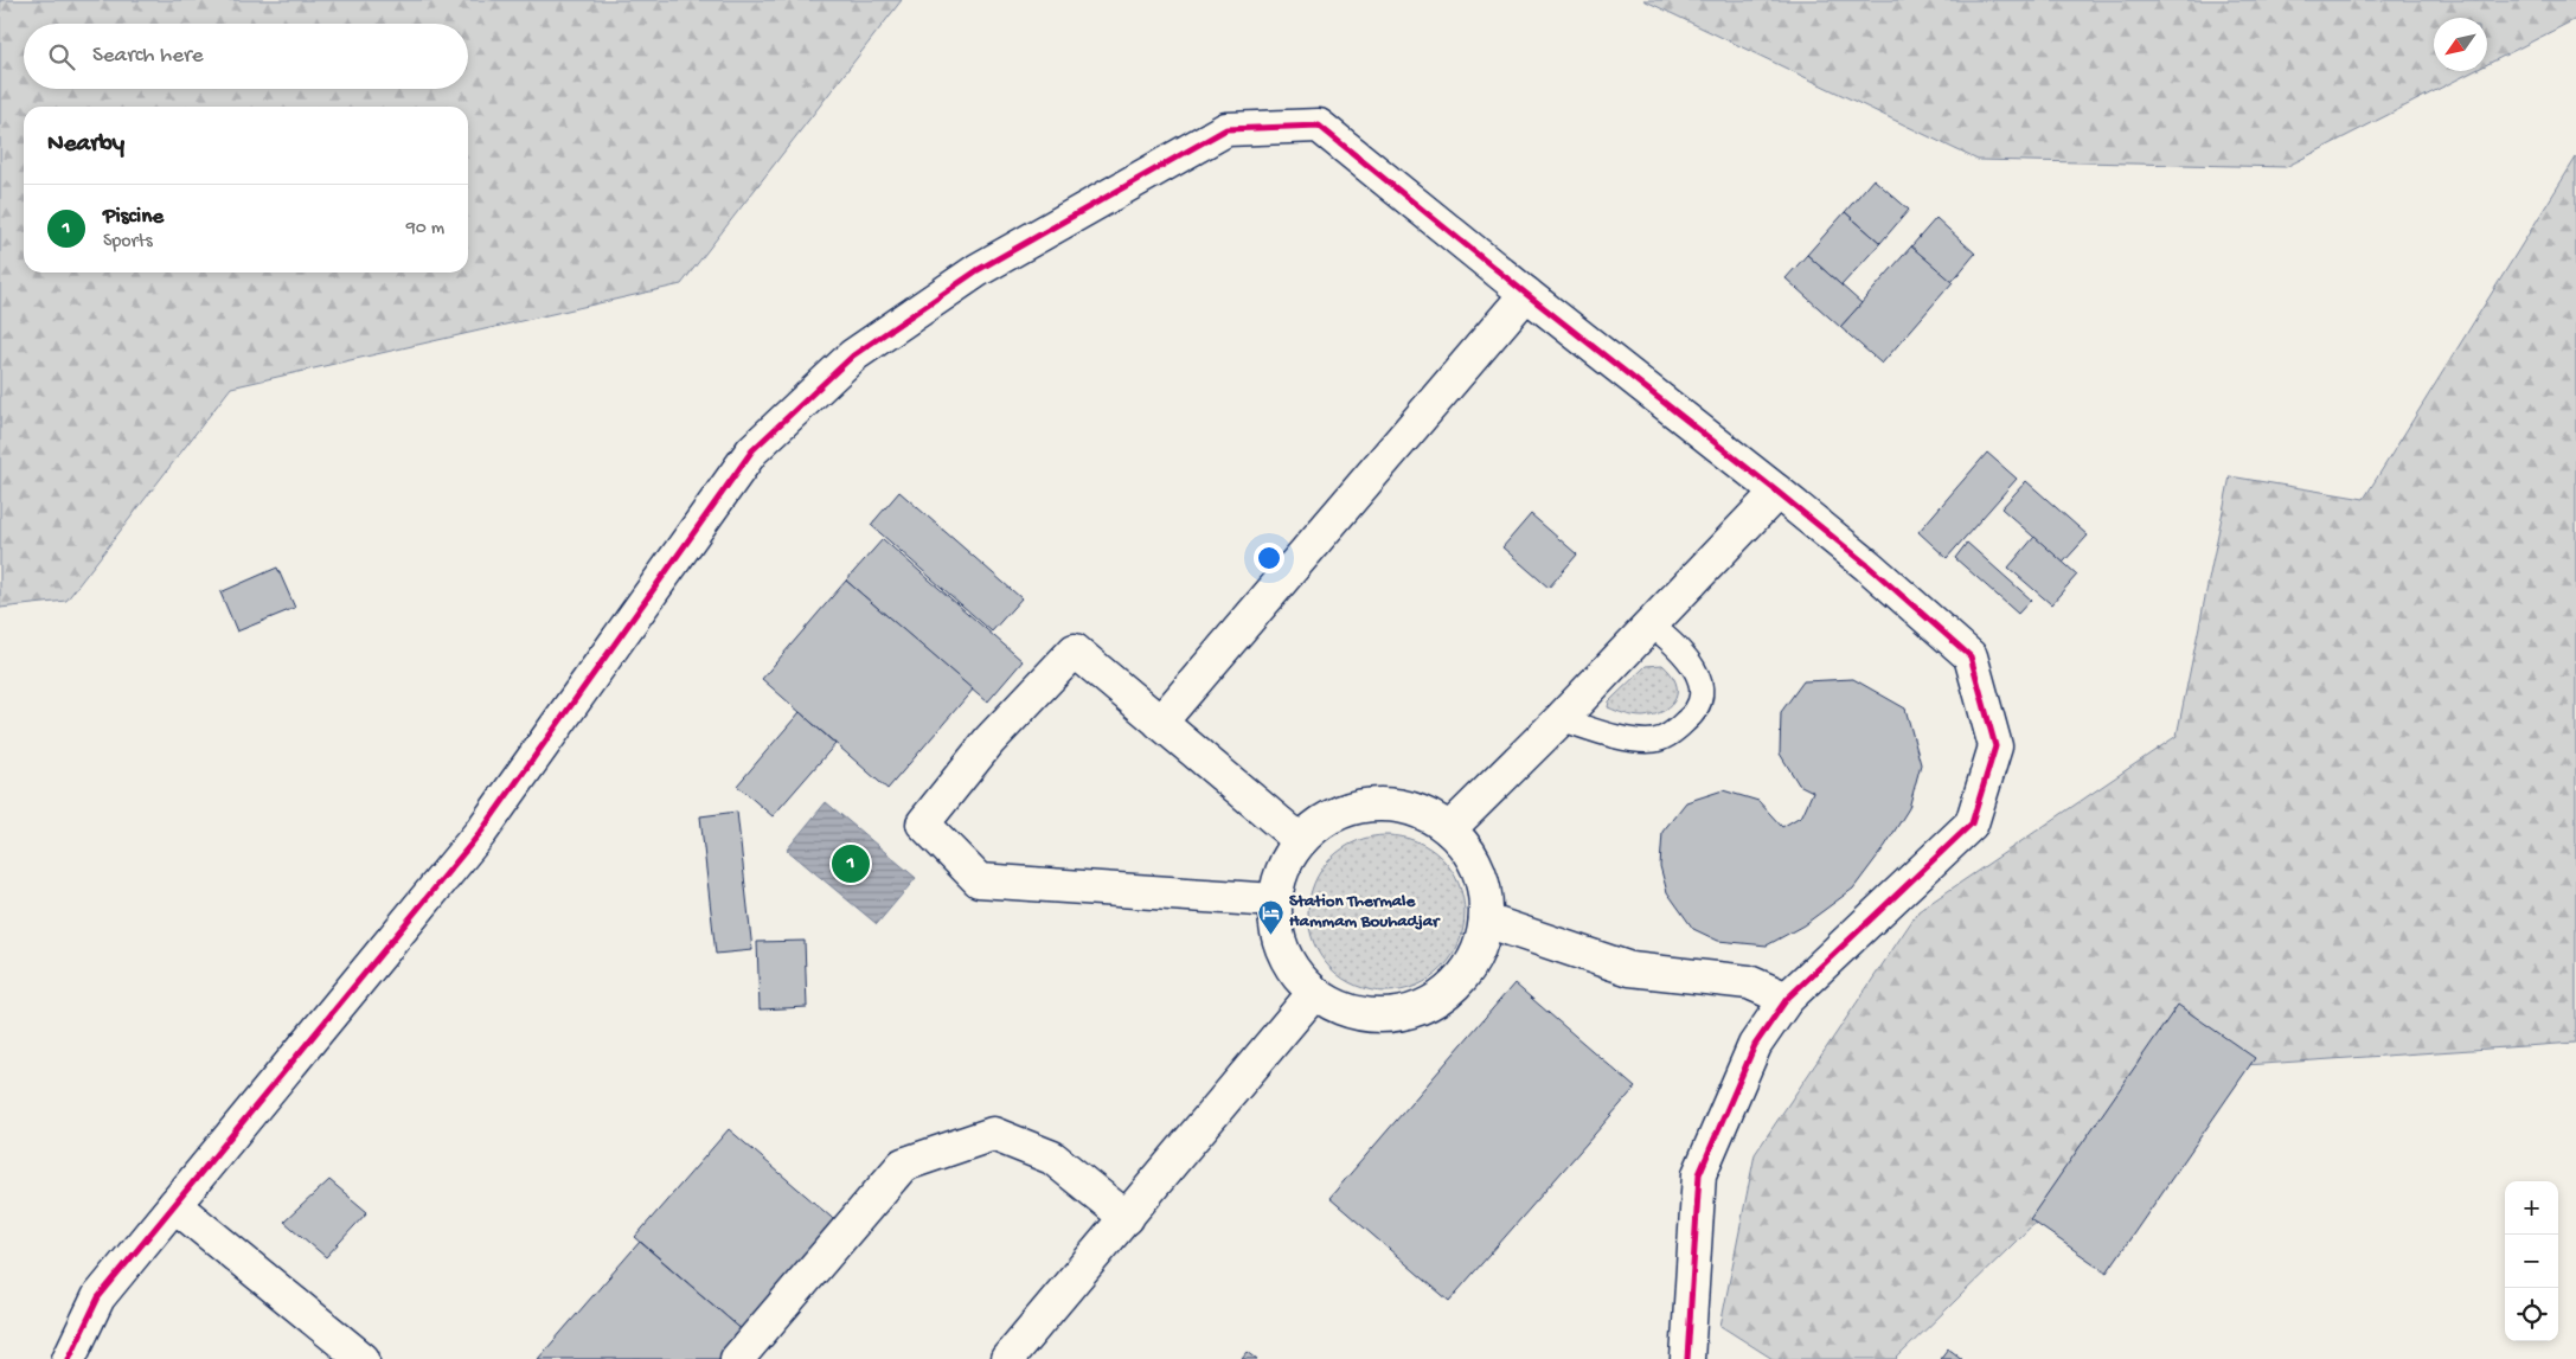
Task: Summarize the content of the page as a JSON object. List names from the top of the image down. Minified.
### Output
{"places":{"hotel":["Station Thermale Hammam Bouhadjar"]},"north":"bottom left","page":{"search":"Search here","heading":"Nearby","list":[{"mark":"1","name":"Piscine","note":"Sports","value":"90 m"}],"pins":"1","map_buttons":["+","−"]}}
